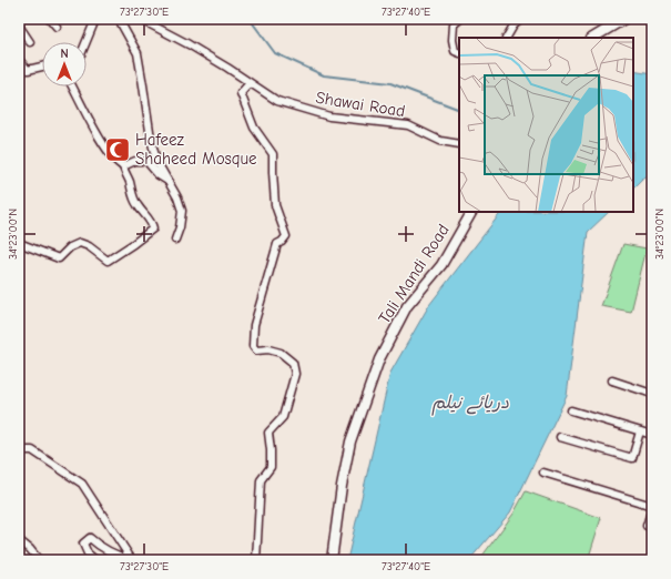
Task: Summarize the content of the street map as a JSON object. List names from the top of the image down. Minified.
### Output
{"streets":{"street":["Shawai Road","Tali Mandi Road"]},"water":["دریائے نیلم"],"places":{"mosque":["Hafeez Shaheed Mosque"]},"north":"top","coordinates":["73°27'30\"E","73°27'40\"E","34°23'00\"N"]}
